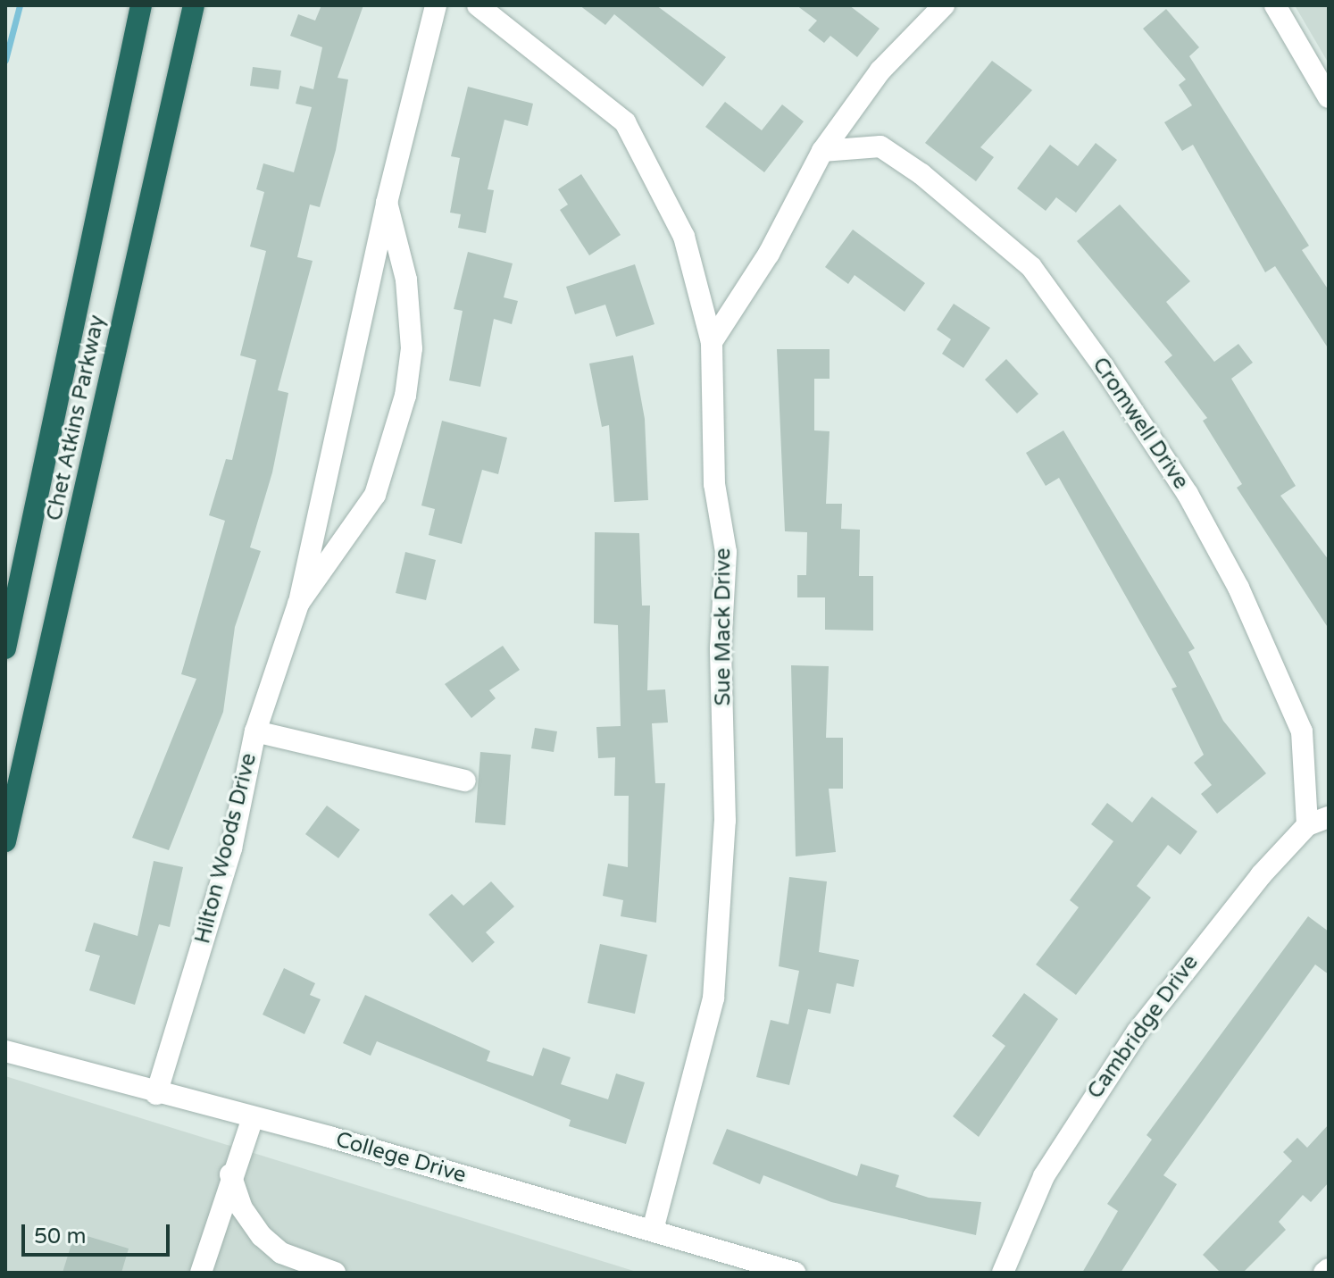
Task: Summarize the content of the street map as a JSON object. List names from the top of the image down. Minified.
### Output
{"streets":{"highway":["Chet Atkins Parkway"],"street":["Cromwell Drive","Sue Mack Drive","Hilton Woods Drive","Cambridge Drive","College Drive"]},"crossings":[["Cromwell Drive","Cambridge Drive"],["Sue Mack Drive","College Drive"],["Hilton Woods Drive","College Drive"]],"scale_bar":"50 m"}
